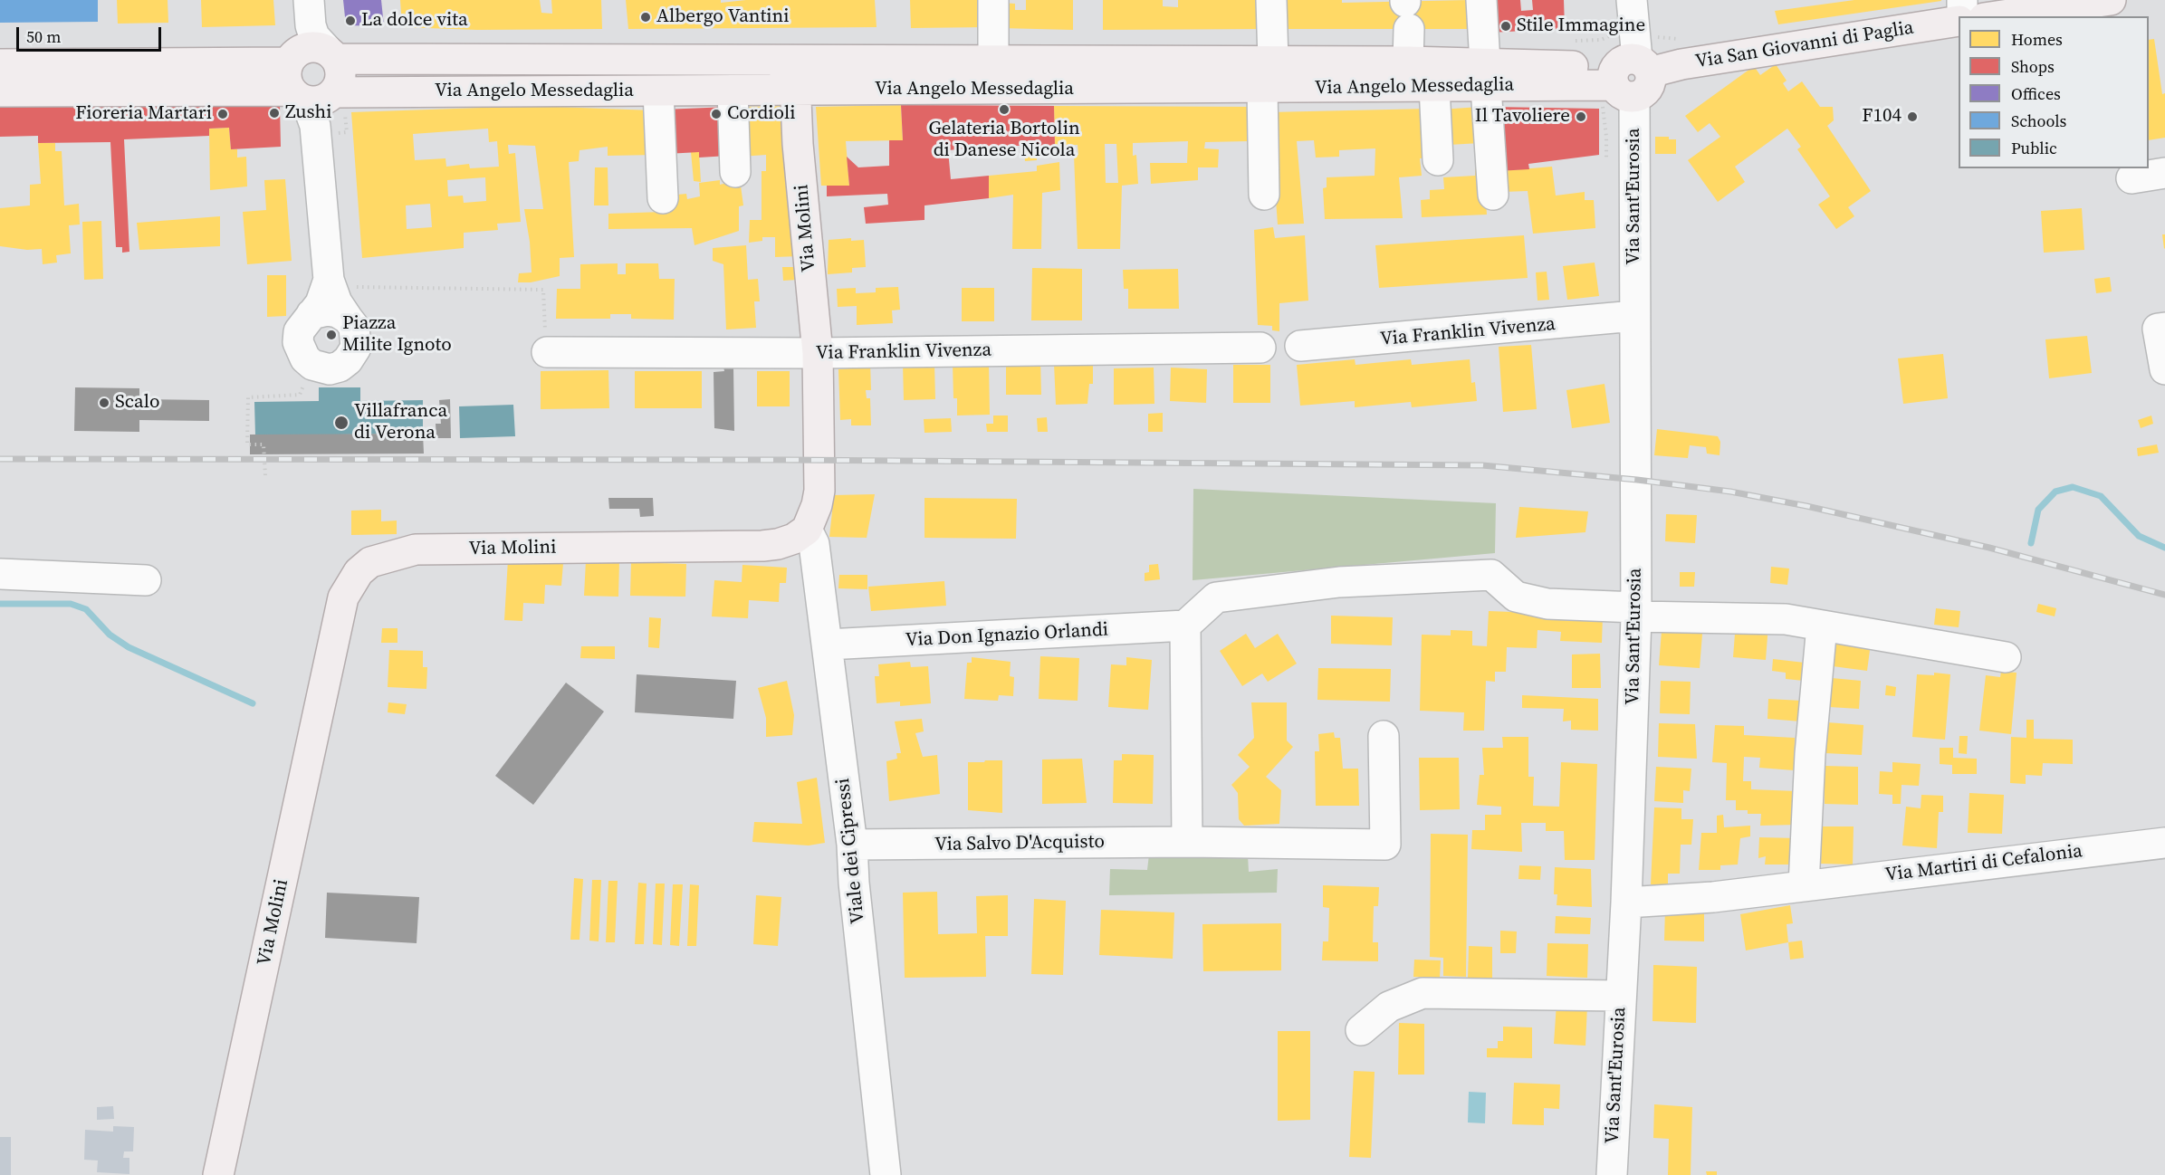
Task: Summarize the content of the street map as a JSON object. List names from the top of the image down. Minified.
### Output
{"streets":{"main road":["Via San Giovanni di Paglia","Via Angelo Messedaglia","Via Molini"],"street":["Via Sant'Eurosia","Via Franklin Vivenza","Via Don Ignazio Orlandi","Via Salvo D'Acquisto","Viale dei Cipressi","Via Martiri di Cefalonia"]},"crossings":[["Via San Giovanni di Paglia","Via Angelo Messedaglia"],["Via San Giovanni di Paglia","Via Sant'Eurosia"],["Via Angelo Messedaglia","Via Sant'Eurosia"],["Via Angelo Messedaglia","Via Molini"],["Via Sant'Eurosia","Via Franklin Vivenza"],["Via Sant'Eurosia","Via Martiri di Cefalonia"],["Via Molini","Via Franklin Vivenza"],["Via Molini","Viale dei Cipressi"],["Via Don Ignazio Orlandi","Viale dei Cipressi"],["Via Salvo D'Acquisto","Viale dei Cipressi"]],"places":["Albergo Vantini","La dolce vita","Stile Immagine","Gelateria Bortolin di Danese Nicola","Zushi","Fioreria Martari","Cordioli","Il Tavoliere","F104","Piazza Milite Ignoto","Scalo","Villafranca di Verona"],"legend":["Homes","Shops","Offices","Schools","Public"],"scale_bar":"50 m"}
